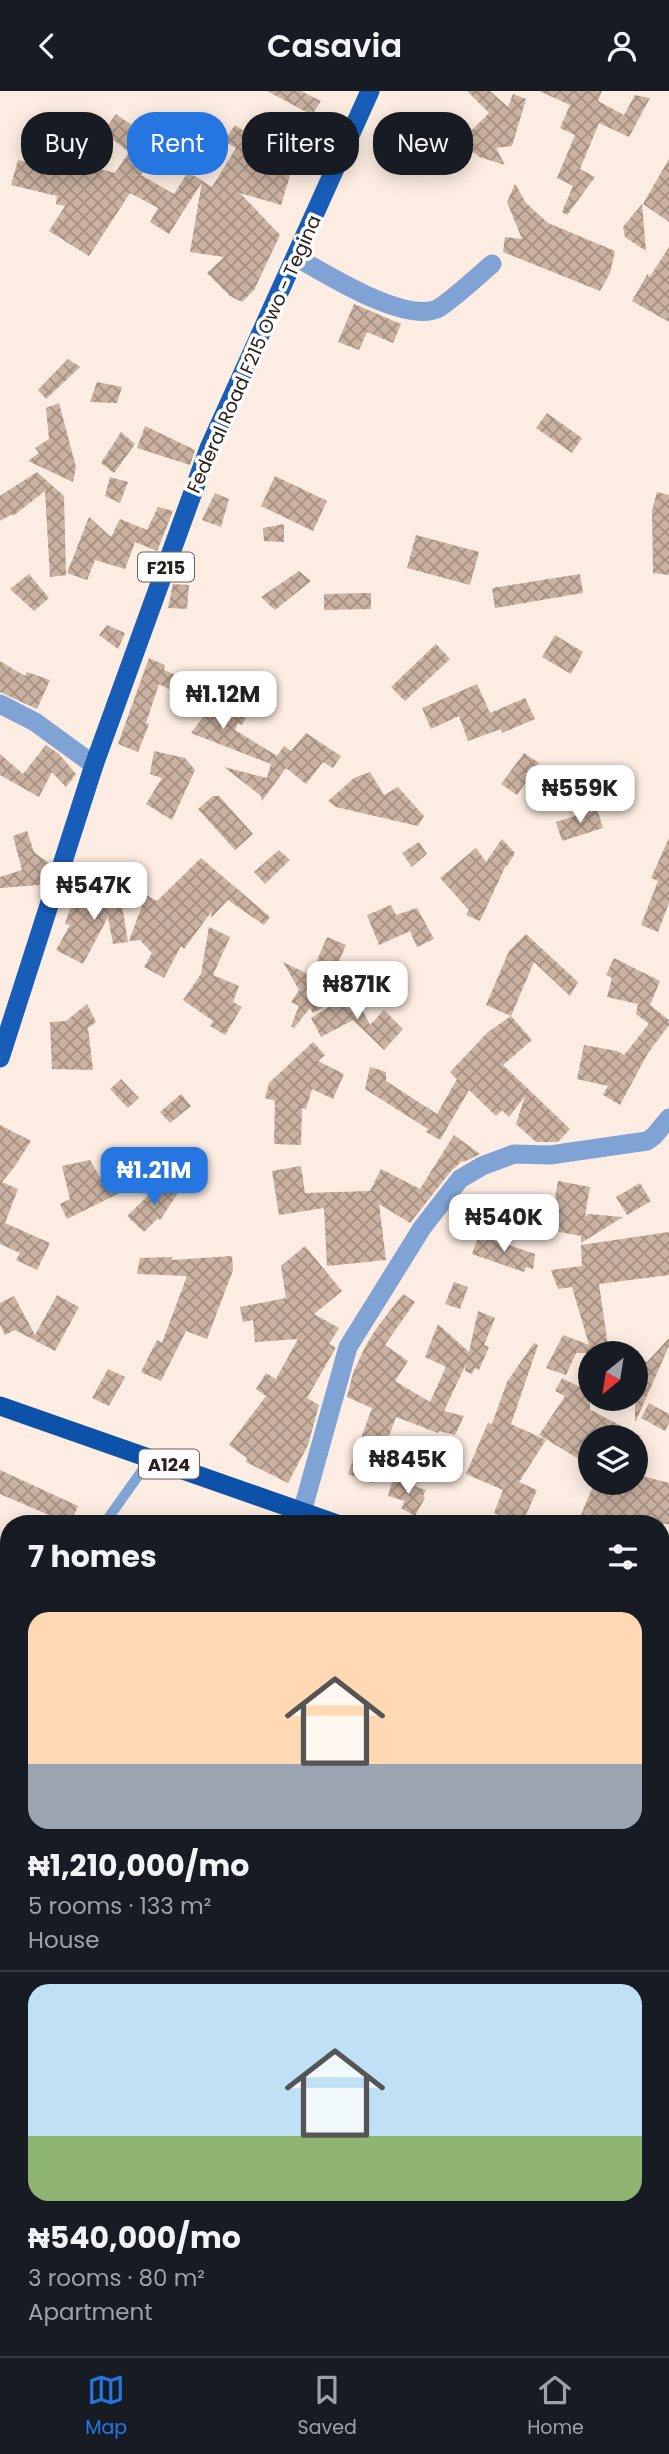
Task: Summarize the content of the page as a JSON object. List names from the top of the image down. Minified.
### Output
{"streets":{"highway":["A124"],"main road":["Federal Road F215 Owo - Tegina","F215"]},"north":"bottom left","page":{"header":"Casavia","chip":["Buy","Rent","Filters","New"],"price":["₦1.12M","₦559K","₦547K","₦871K","₦1.21M","₦540K","₦845K"],"heading":"7 homes","list":[{"name":"₦1,210,000/mo","note":"5 rooms · 133 m² · House"},{"name":"₦540,000/mo","note":"3 rooms · 80 m² · Apartment"}],"tabs":["Map","Saved","Home"]}}
